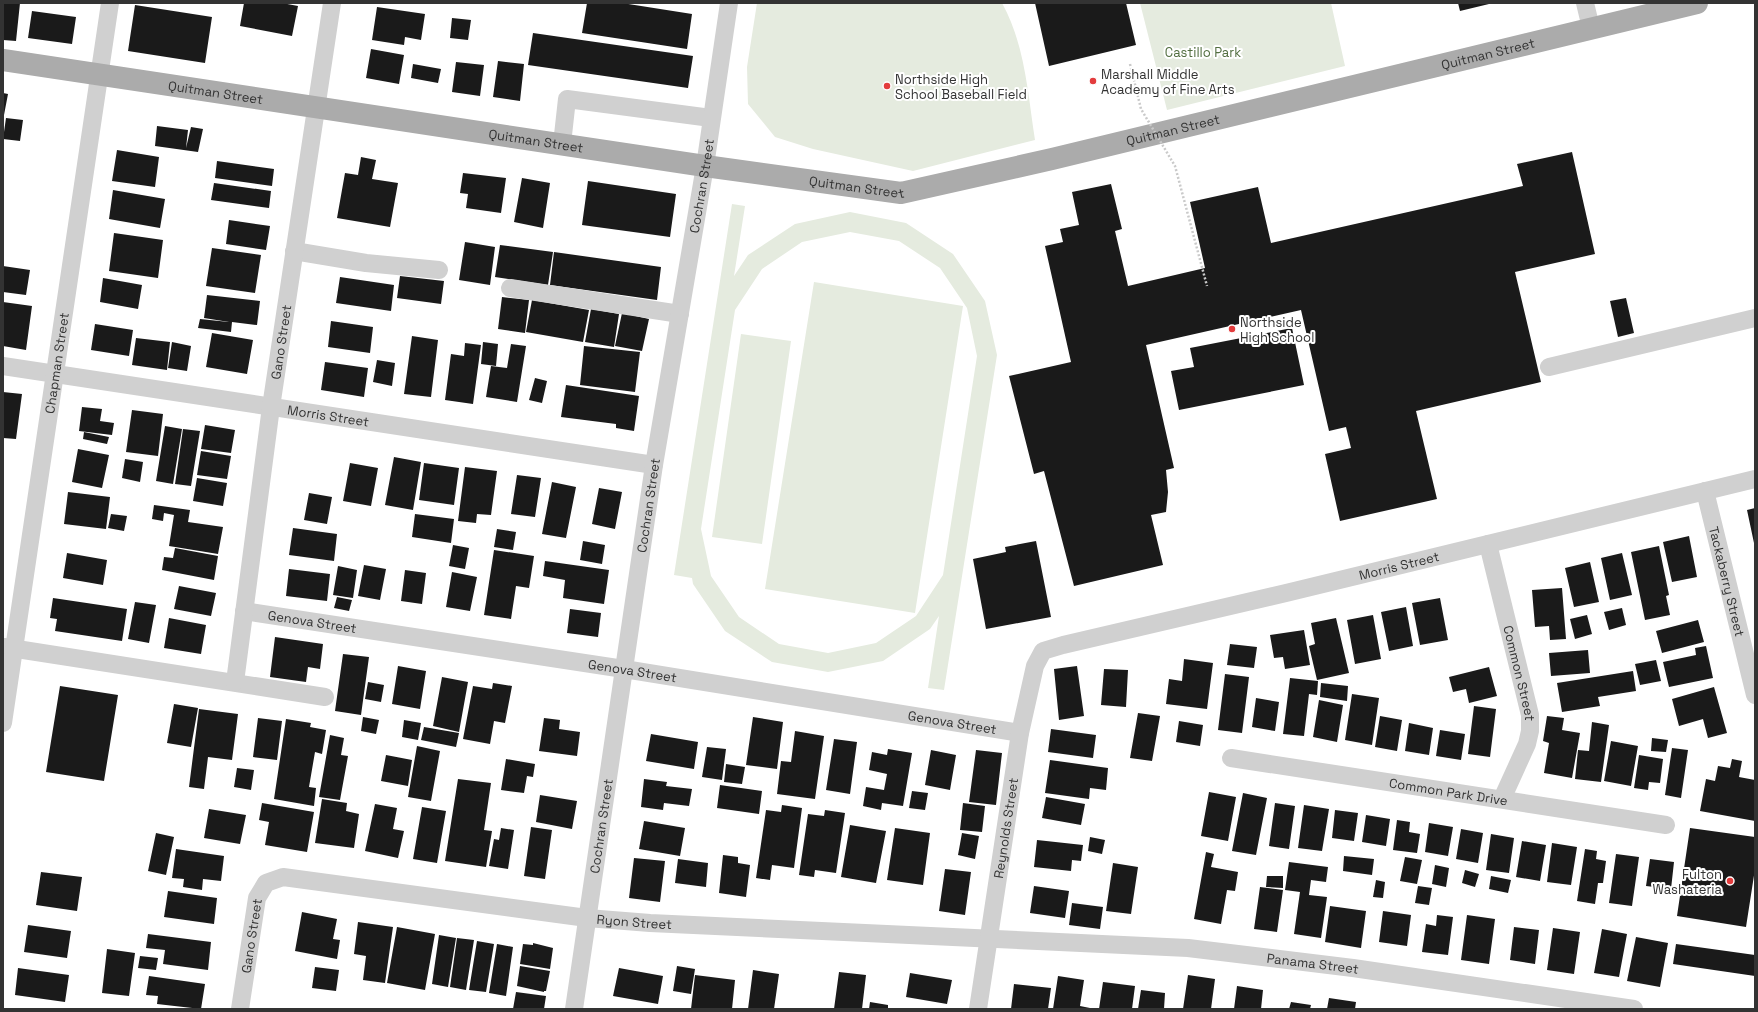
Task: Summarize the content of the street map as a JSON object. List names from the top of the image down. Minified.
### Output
{"streets":{"main road":["Quitman Street"],"street":["Cochran Street","Gano Street","Chapman Street","Morris Street","Tackaberry Street","Genova Street","Common Street","Common Park Drive","Reynolds Street","Ryon Street","Panama Street"]},"crossings":[["Quitman Street","Cochran Street"],["Quitman Street","Gano Street"],["Quitman Street","Chapman Street"],["Cochran Street","Morris Street"],["Cochran Street","Genova Street"],["Cochran Street","Ryon Street"],["Gano Street","Morris Street"],["Gano Street","Genova Street"],["Gano Street","Ryon Street"],["Chapman Street","Morris Street"],["Morris Street","Tackaberry Street"],["Morris Street","Common Street"],["Morris Street","Reynolds Street"],["Genova Street","Reynolds Street"],["Common Street","Common Park Drive"],["Reynolds Street","Ryon Street"],["Reynolds Street","Panama Street"],["Ryon Street","Panama Street"]],"parks":["Castillo Park"],"places":["Marshall Middle Academy of Fine Arts","Northside High School Baseball Field","Northside High School","Fulton Washateria"]}
